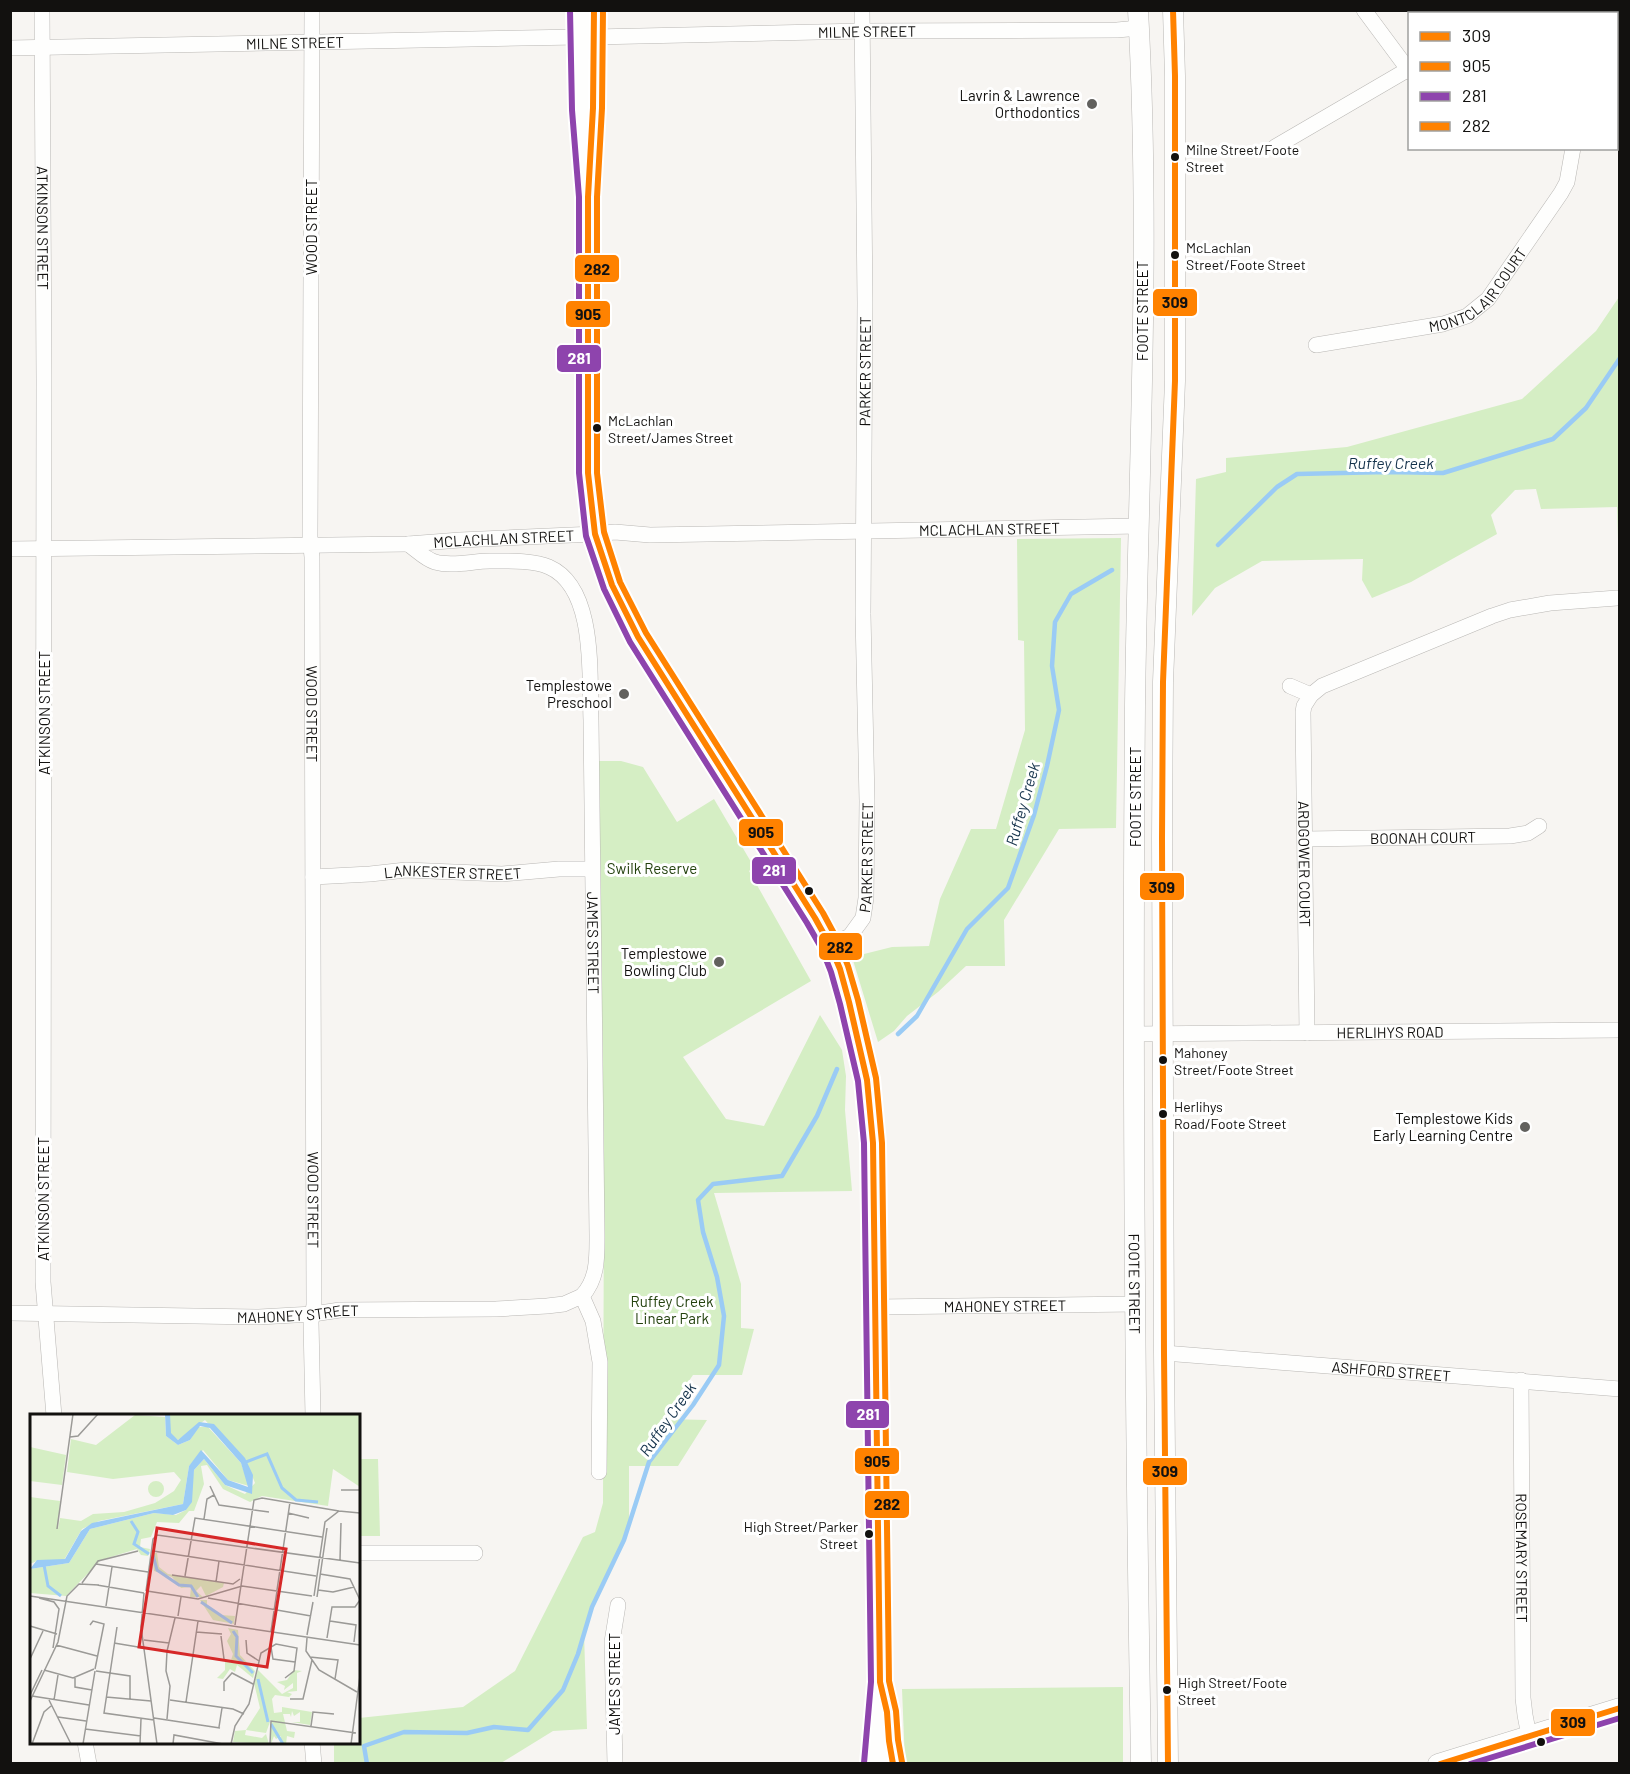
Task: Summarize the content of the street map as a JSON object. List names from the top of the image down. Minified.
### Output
{"streets":{"main road":["FOOTE STREET"],"street":["MILNE STREET","ATKINSON STREET","WOOD STREET","MONTCLAIR COURT","PARKER STREET","MCLACHLAN STREET","BOONAH COURT","ARDGOWER COURT","LANKESTER STREET","JAMES STREET","HERLIHYS ROAD","MAHONEY STREET","ASHFORD STREET","ROSEMARY STREET"]},"crossings":[["MILNE STREET","ATKINSON STREET"],["MILNE STREET","WOOD STREET"],["MILNE STREET","FOOTE STREET"],["MILNE STREET","PARKER STREET"],["ATKINSON STREET","MCLACHLAN STREET"],["ATKINSON STREET","MAHONEY STREET"],["WOOD STREET","MCLACHLAN STREET"],["WOOD STREET","LANKESTER STREET"],["WOOD STREET","MAHONEY STREET"],["FOOTE STREET","MCLACHLAN STREET"],["FOOTE STREET","HERLIHYS ROAD"],["FOOTE STREET","MAHONEY STREET"],["FOOTE STREET","ASHFORD STREET"],["PARKER STREET","MCLACHLAN STREET"],["MCLACHLAN STREET","JAMES STREET"],["BOONAH COURT","ARDGOWER COURT"],["ARDGOWER COURT","HERLIHYS ROAD"],["LANKESTER STREET","JAMES STREET"],["JAMES STREET","MAHONEY STREET"],["ASHFORD STREET","ROSEMARY STREET"]],"water":["Ruffey Creek"],"parks":["Swilk Reserve","Ruffey Creek Linear Park"],"places":["Lavrin & Lawrence Orthodontics","Milne Street/Foote Street","McLachlan Street/Foote Street","McLachlan Street/James Street","Templestowe Preschool","Templestowe Bowling Club","Mahoney Street/Foote Street","Herlihys Road/Foote Street","Templestowe Kids Early Learning Centre","High Street/Parker Street","High Street/Foote Street"],"lines":["transit line 309","transit line 905","transit line 281","transit line 282"],"legend":["309","905","281","282"]}
